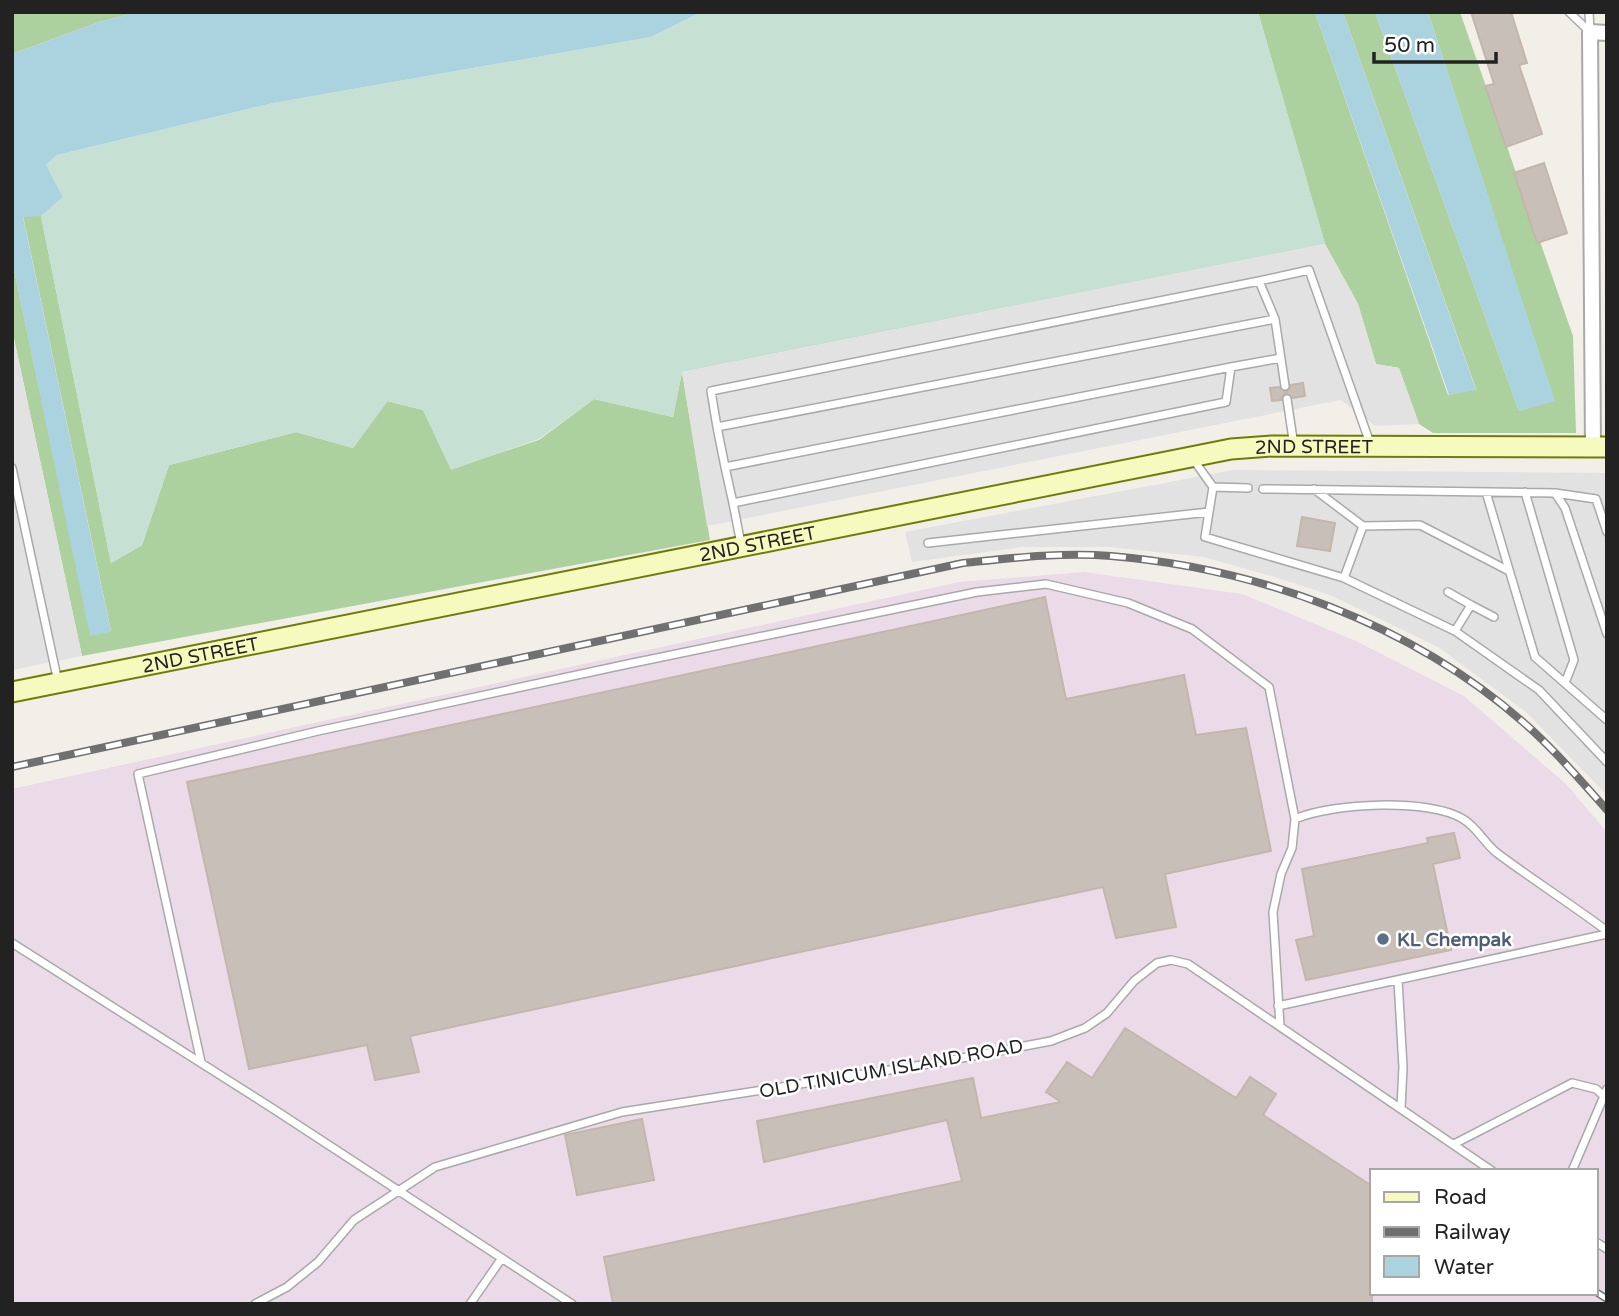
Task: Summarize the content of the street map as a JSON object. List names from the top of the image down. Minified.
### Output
{"streets":{"street":["2ND STREET"],"lane":["OLD TINICUM ISLAND ROAD"]},"places":["KL Chempak"],"legend":["Road","Railway","Water"],"scale_bar":"50 m"}
